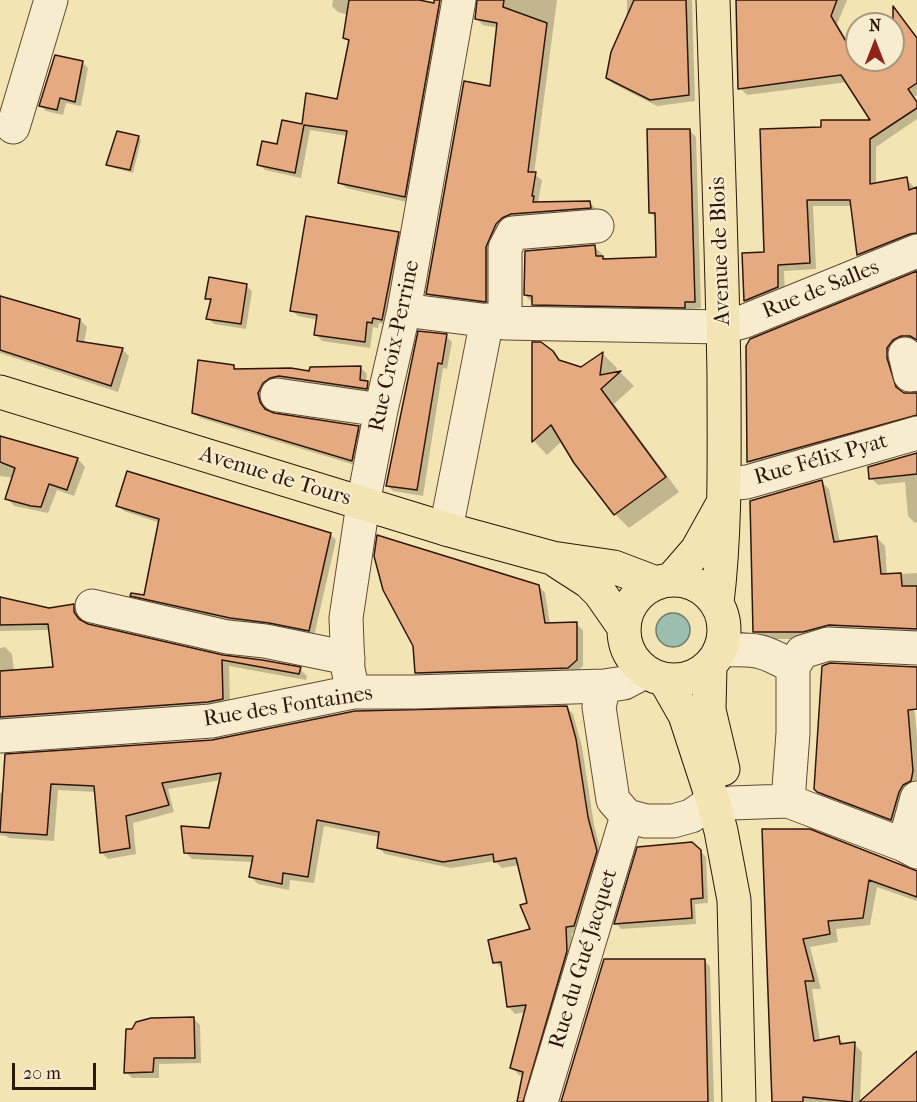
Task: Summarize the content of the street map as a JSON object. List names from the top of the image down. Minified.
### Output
{"streets":{"main road":["Avenue de Blois","Avenue de Tours"],"street":["Rue de Salles","Rue Croix-Perrine","Rue Félix Pyat","Rue des Fontaines","Rue du Gué Jacquet"]},"crossings":[["Avenue de Blois","Rue de Salles"],["Avenue de Blois","Rue Félix Pyat"],["Avenue de Blois","Avenue de Tours"],["Avenue de Blois","Rue des Fontaines"],["Rue de Salles","Rue Croix-Perrine"],["Rue Croix-Perrine","Avenue de Tours"],["Rue Croix-Perrine","Rue des Fontaines"],["Avenue de Tours","Rue des Fontaines"]],"scale_bar":"20 m","north":"top"}
